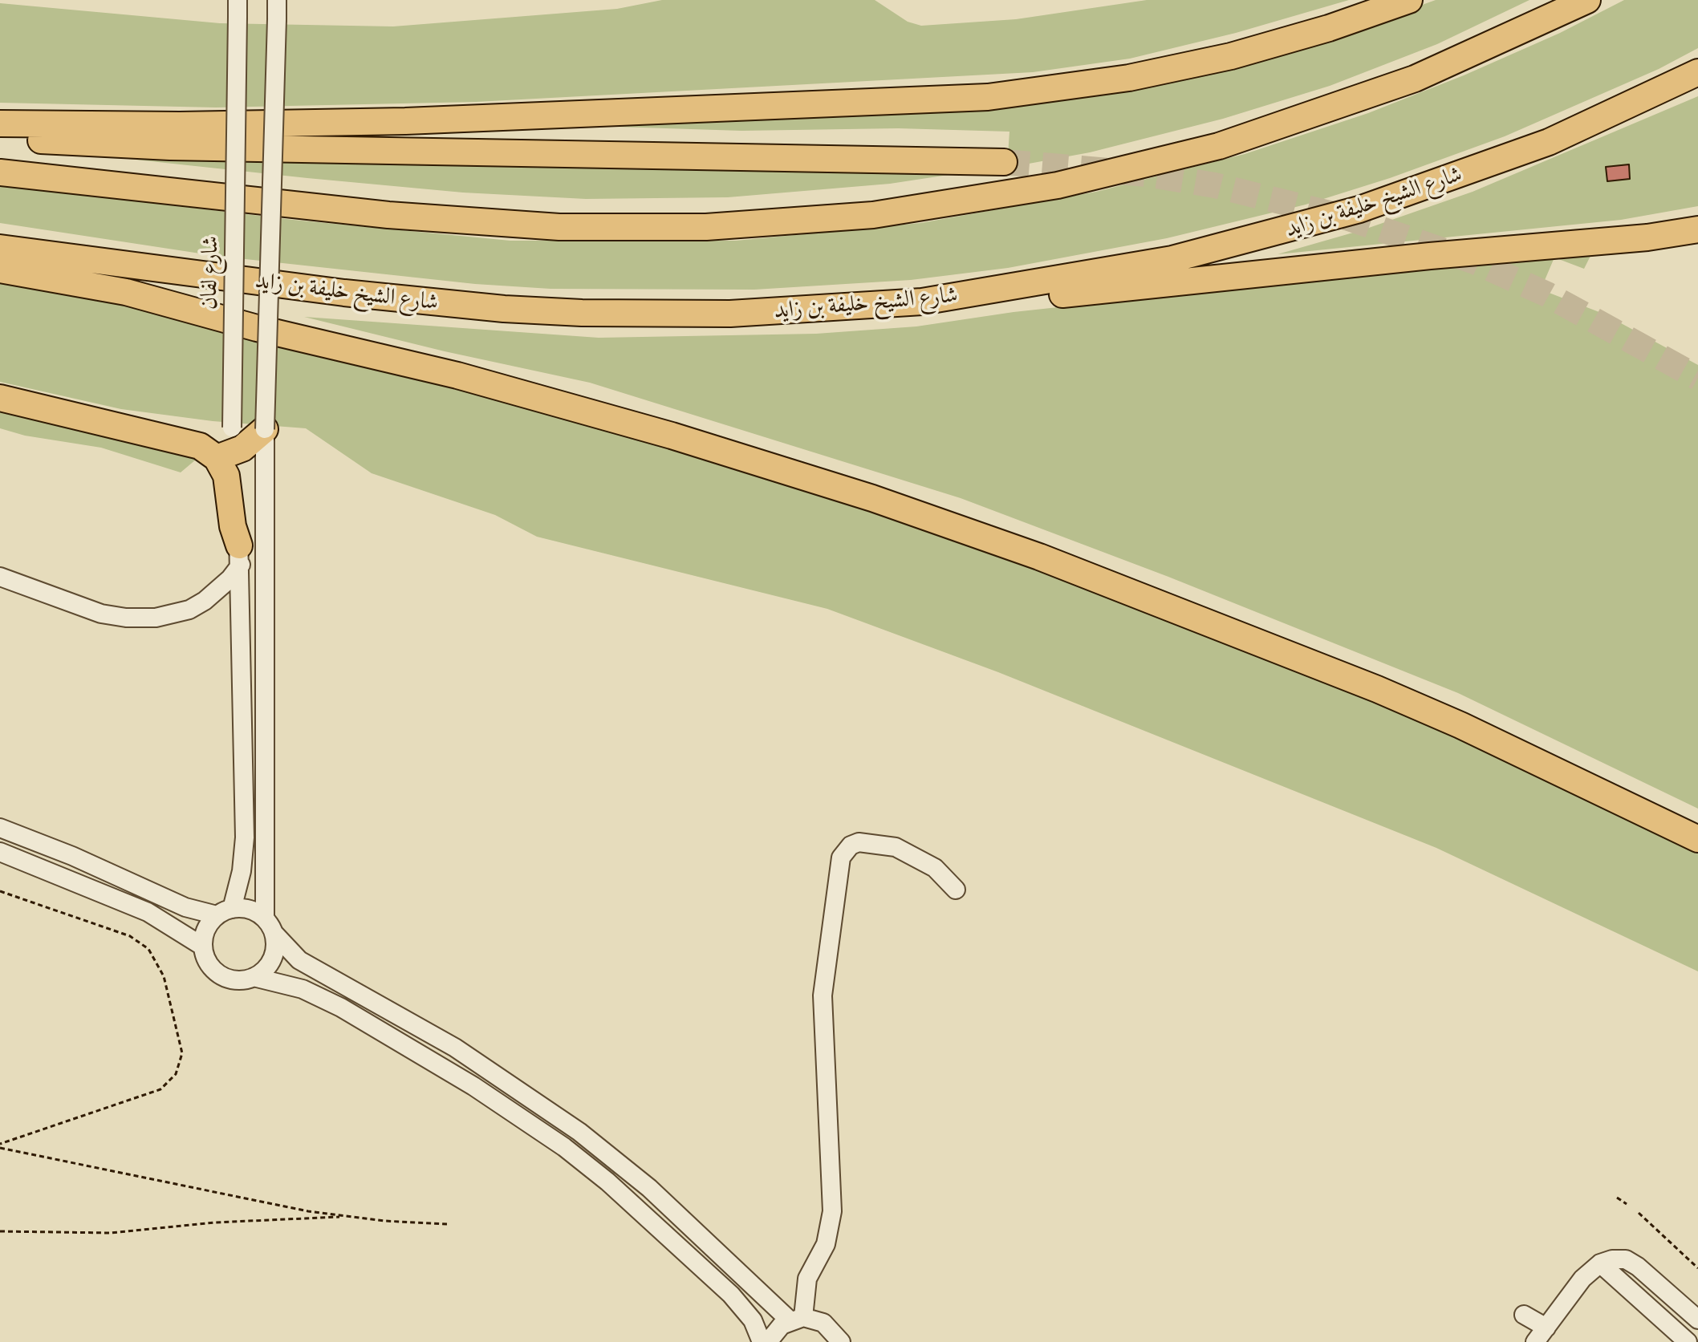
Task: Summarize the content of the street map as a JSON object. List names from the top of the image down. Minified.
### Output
{"streets":{"highway":["شارع الشيخ خليفة بن زايد"],"street":["شارع لفان"]}}
